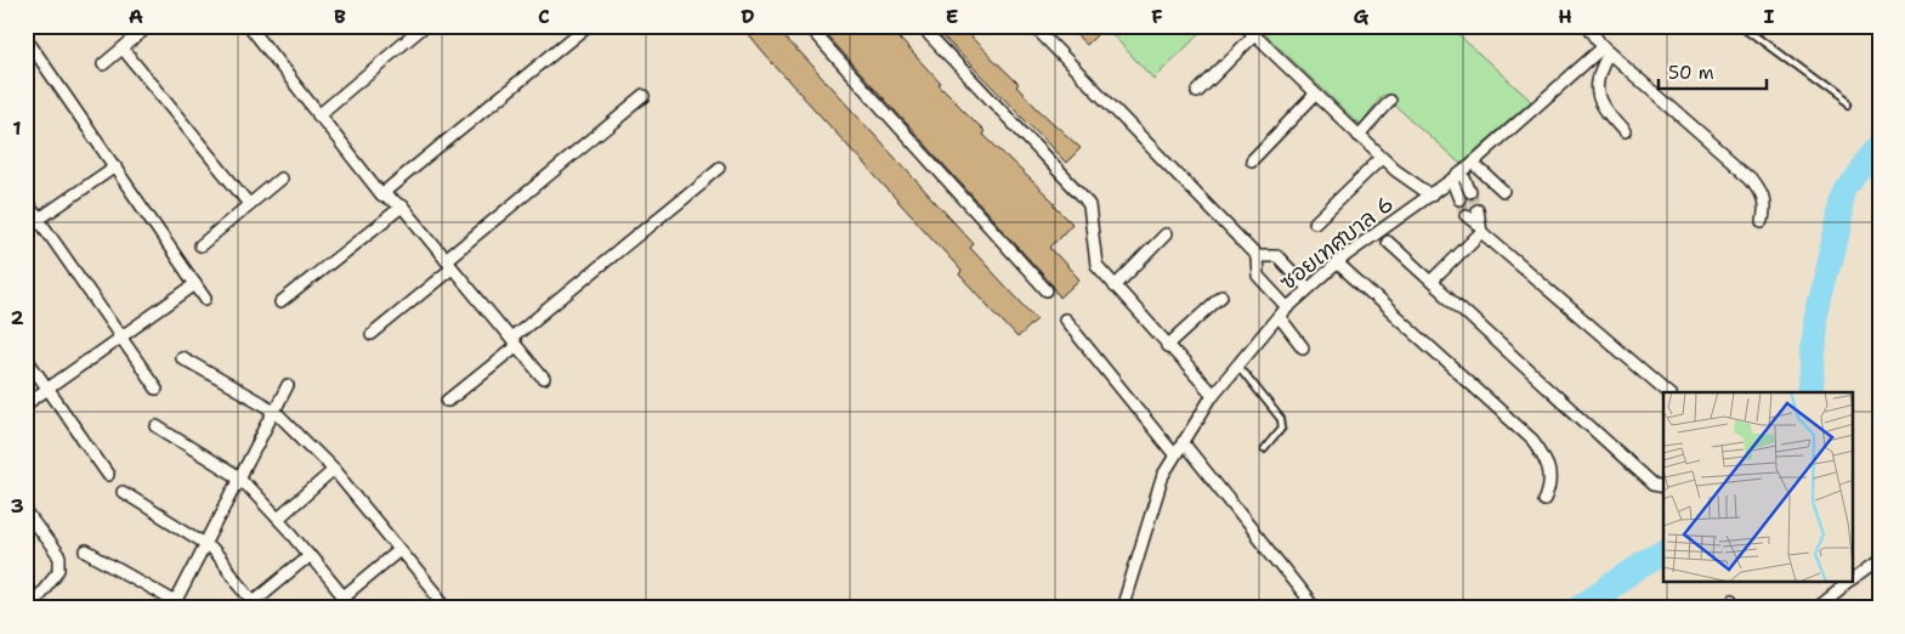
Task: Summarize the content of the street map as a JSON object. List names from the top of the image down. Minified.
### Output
{"streets":{"street":["ซอยเทศบาล 6"]},"scale_bar":"50 m","grid":{"columns":["A","B","C","D","E","F","G","H","I"],"rows":["1","2","3"]}}
